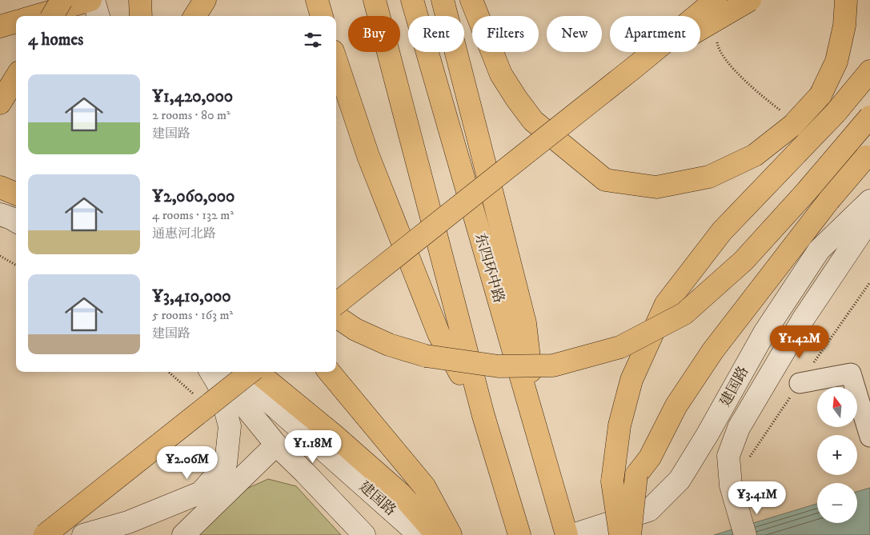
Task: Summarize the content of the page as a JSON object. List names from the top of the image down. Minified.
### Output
{"streets":{"highway":["东四环中路"],"street":["建国路"]},"north":"top","page":{"chip":["Buy","Rent","Filters","New","Apartment"],"heading":"4 homes","list":[{"name":"¥1,420,000","note":"2 rooms · 80 m² · 建国路"},{"name":"¥2,060,000","note":"4 rooms · 132 m² · 通惠河北路"},{"name":"¥3,410,000","note":"5 rooms · 163 m² · 建国路"}],"price":["¥1.42M","¥1.18M","¥2.06M","¥3.41M"],"map_buttons":["+","−"]}}
